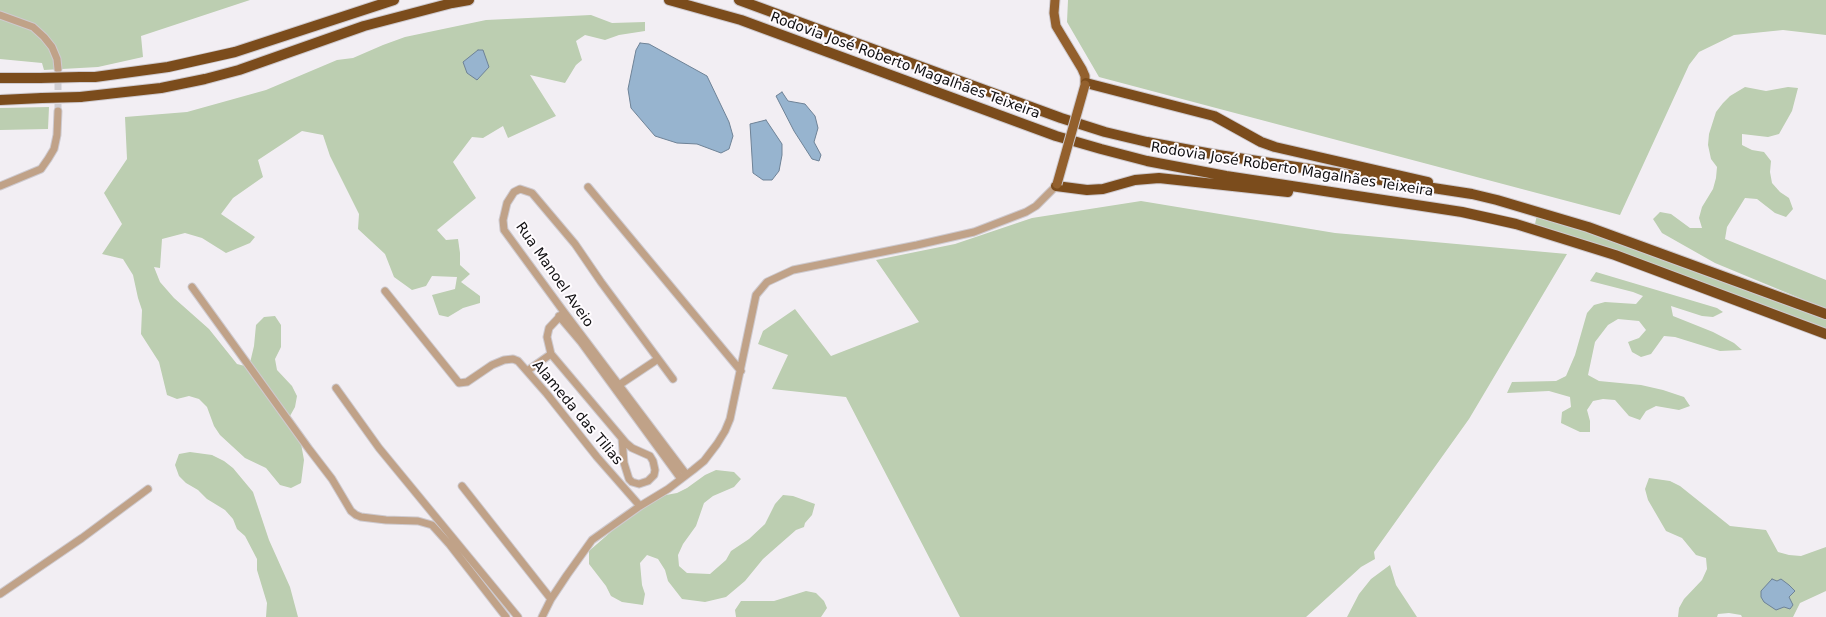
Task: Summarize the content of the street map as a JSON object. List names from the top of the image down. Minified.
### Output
{"streets":{"highway":["Rodovia José Roberto Magalhães Teixeira"],"street":["Rua Manoel Aveio","Alameda das Tilias"]}}
